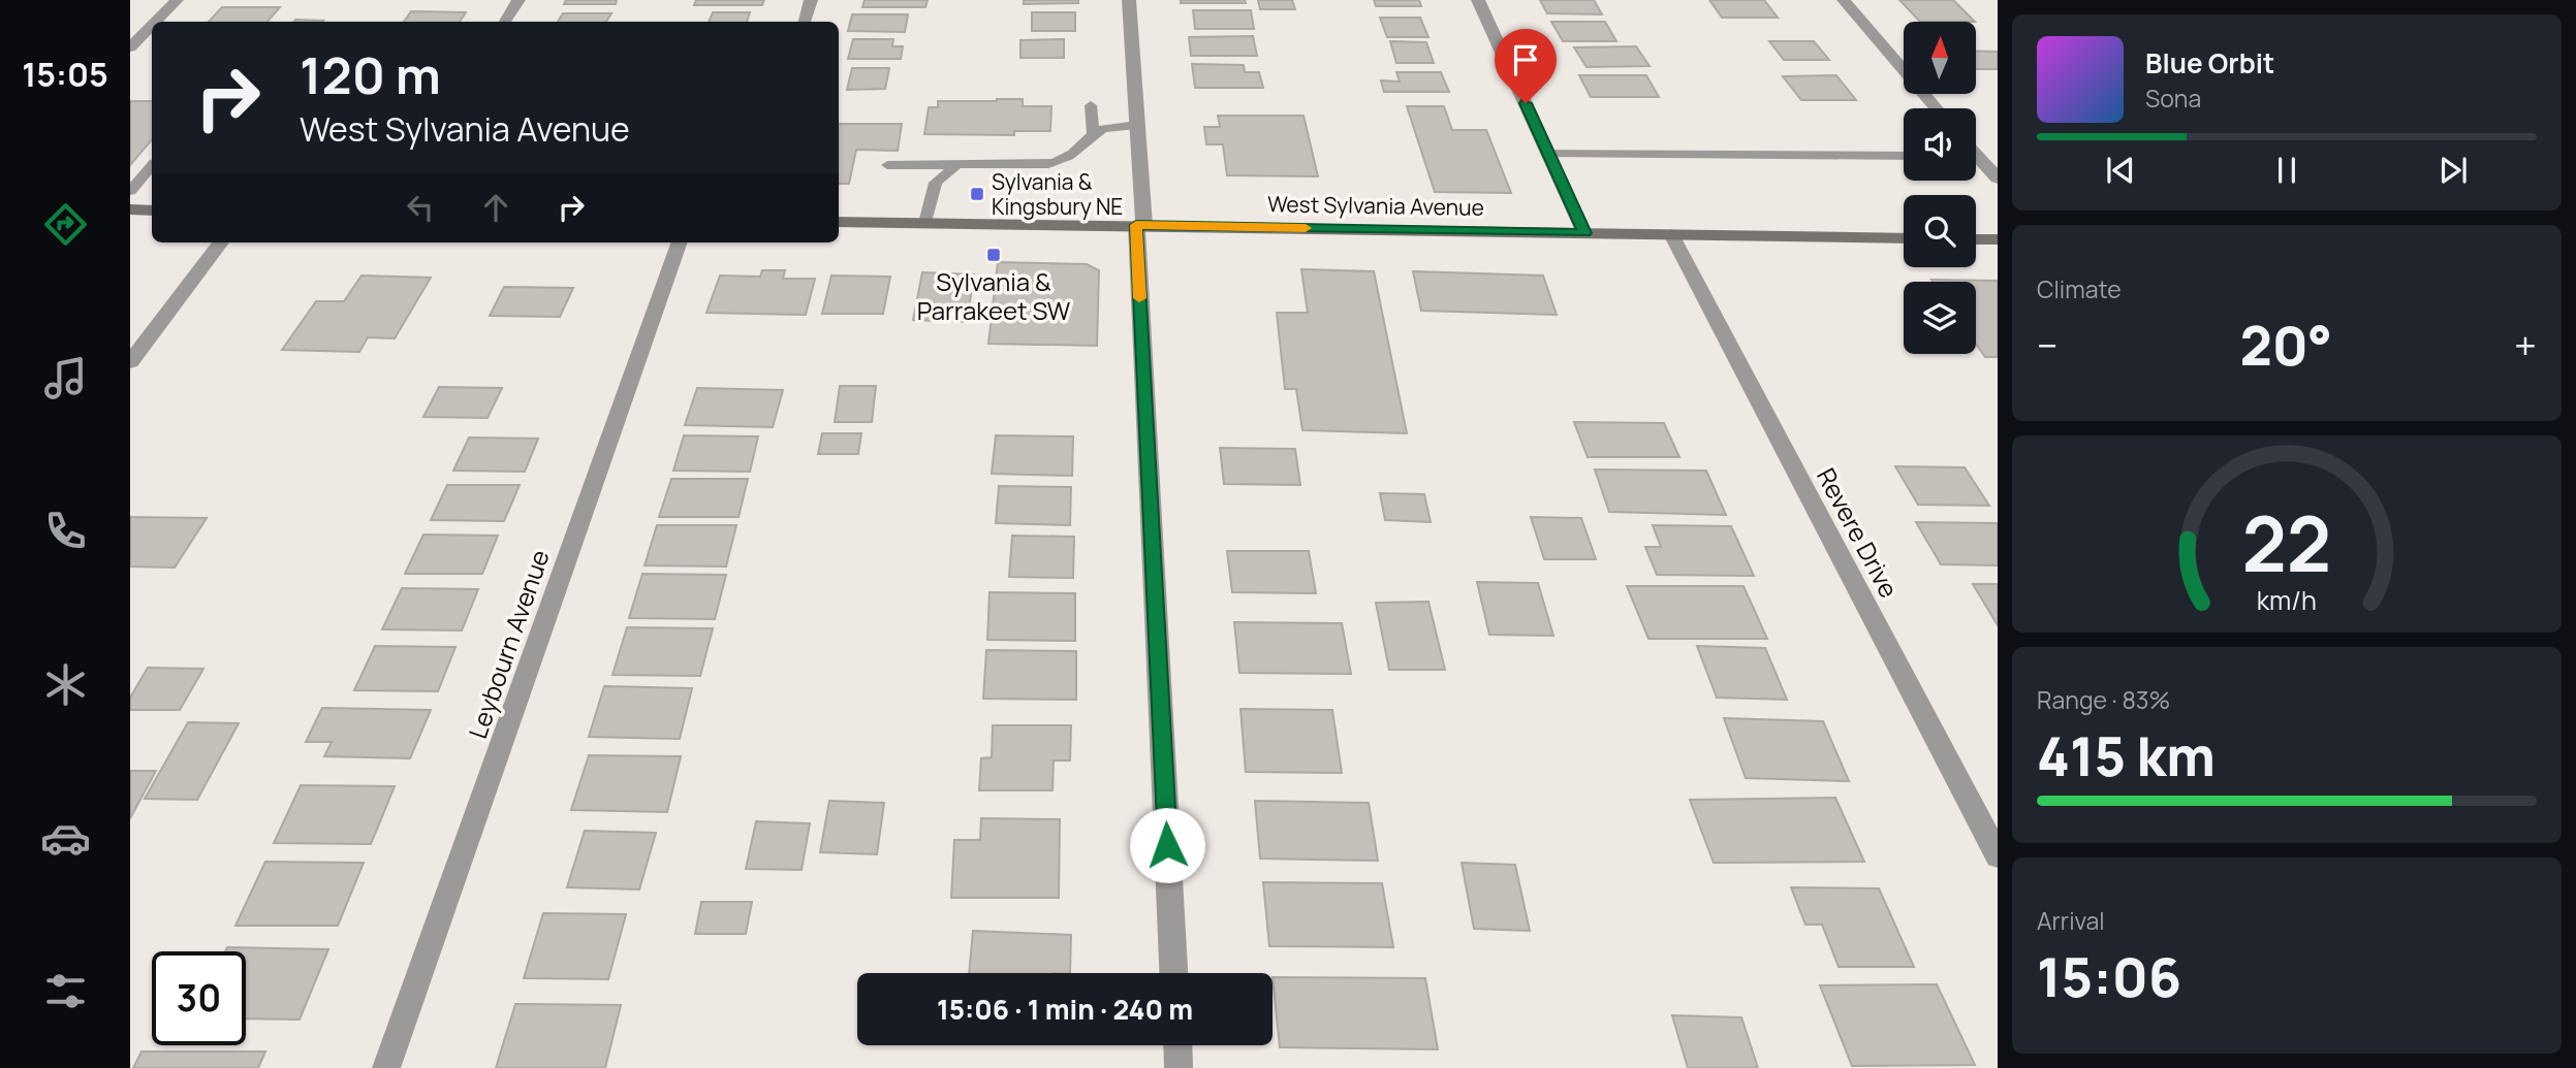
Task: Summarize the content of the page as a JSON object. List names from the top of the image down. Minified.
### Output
{"streets":{"main road":["West Sylvania Avenue"],"street":["Revere Drive","Leybourn Avenue"]},"crossings":[["West Sylvania Avenue","Revere Drive"]],"places":{"transit":["Sylvania & Kingsbury NE","Sylvania & Parrakeet SW"]},"north":"top","page":{"tabs":"15:05","turn":["120 m","West Sylvania Avenue"],"song":["Blue Orbit","Sona"],"tile":["Climate",["Range · 83%","415 km"],["Arrival","15:06"]],"heat":["−","20°","+"],"limit":"30","trip":"15:06 · 1 min · 240 m","gauge":["22","km/h"]}}
